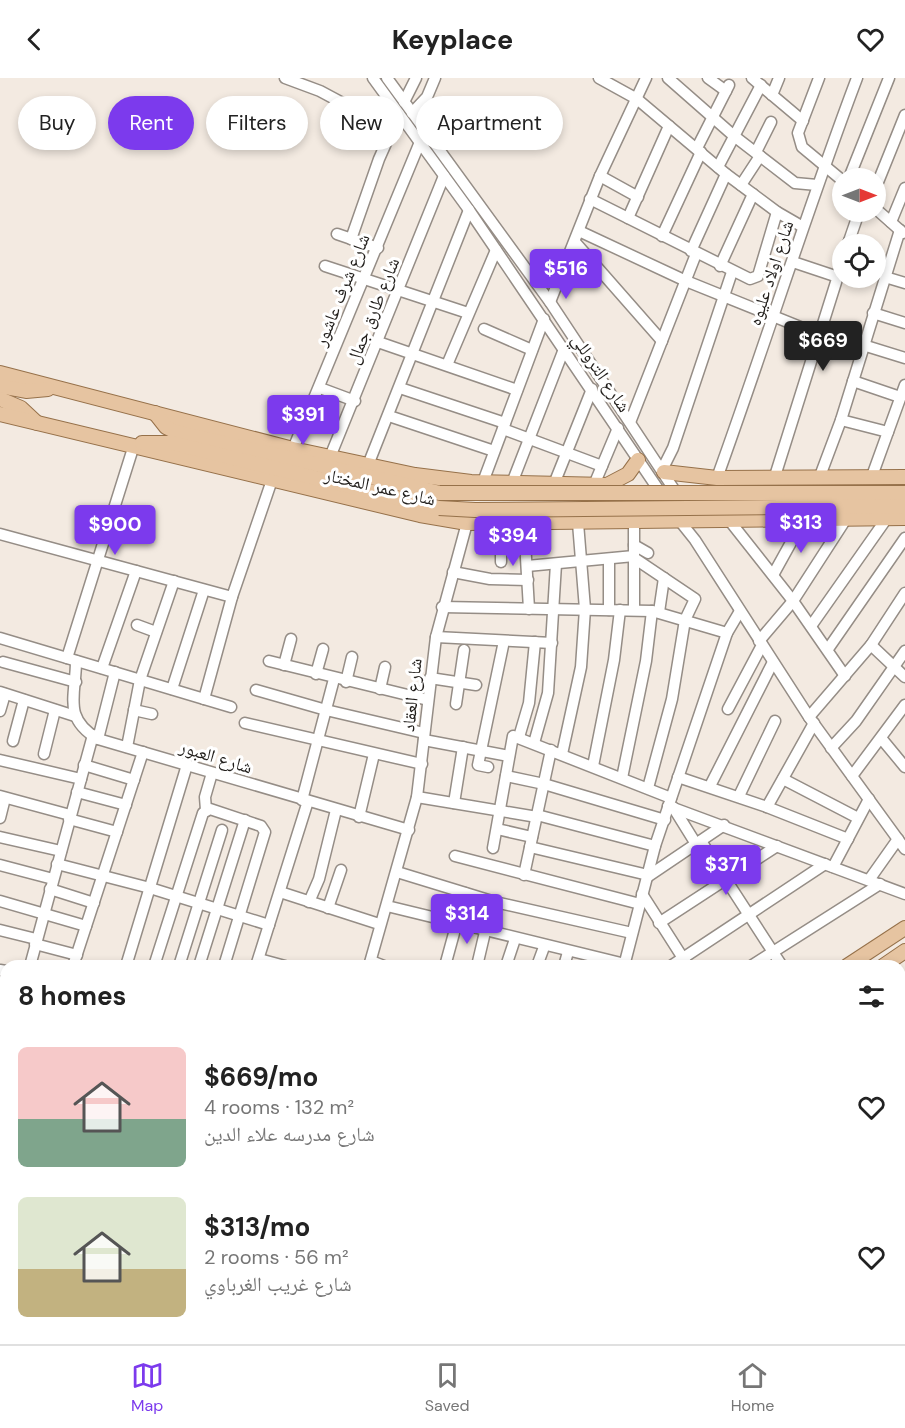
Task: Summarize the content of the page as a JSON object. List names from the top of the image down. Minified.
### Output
{"streets":{"main road":["شارع عمر المختار"],"street":["شارع اولاد عليوه","شارع شرف عاشور","شارع طارق جمال","شارع التروللي","شارع العقاد","شارع العبور"]},"crossings":[["شارع شرف عاشور","شارع عمر المختار"],["شارع طارق جمال","شارع التروللي"],["شارع طارق جمال","شارع عمر المختار"],["شارع التروللي","شارع عمر المختار"],["شارع عمر المختار","شارع العقاد"],["شارع العقاد","شارع العبور"]],"north":"right","page":{"header":"Keyplace","chip":["Buy","Rent","Filters","New","Apartment"],"price":["$516","$669","$391","$313","$900","$394","$371","$314"],"heading":"8 homes","list":[{"name":"$669/mo","note":"4 rooms · 132 m² · شارع مدرسه علاء الدين"},{"name":"$313/mo","note":"2 rooms · 56 m² · شارع غريب الغرباوي"}],"tabs":["Map","Saved","Home"]}}
